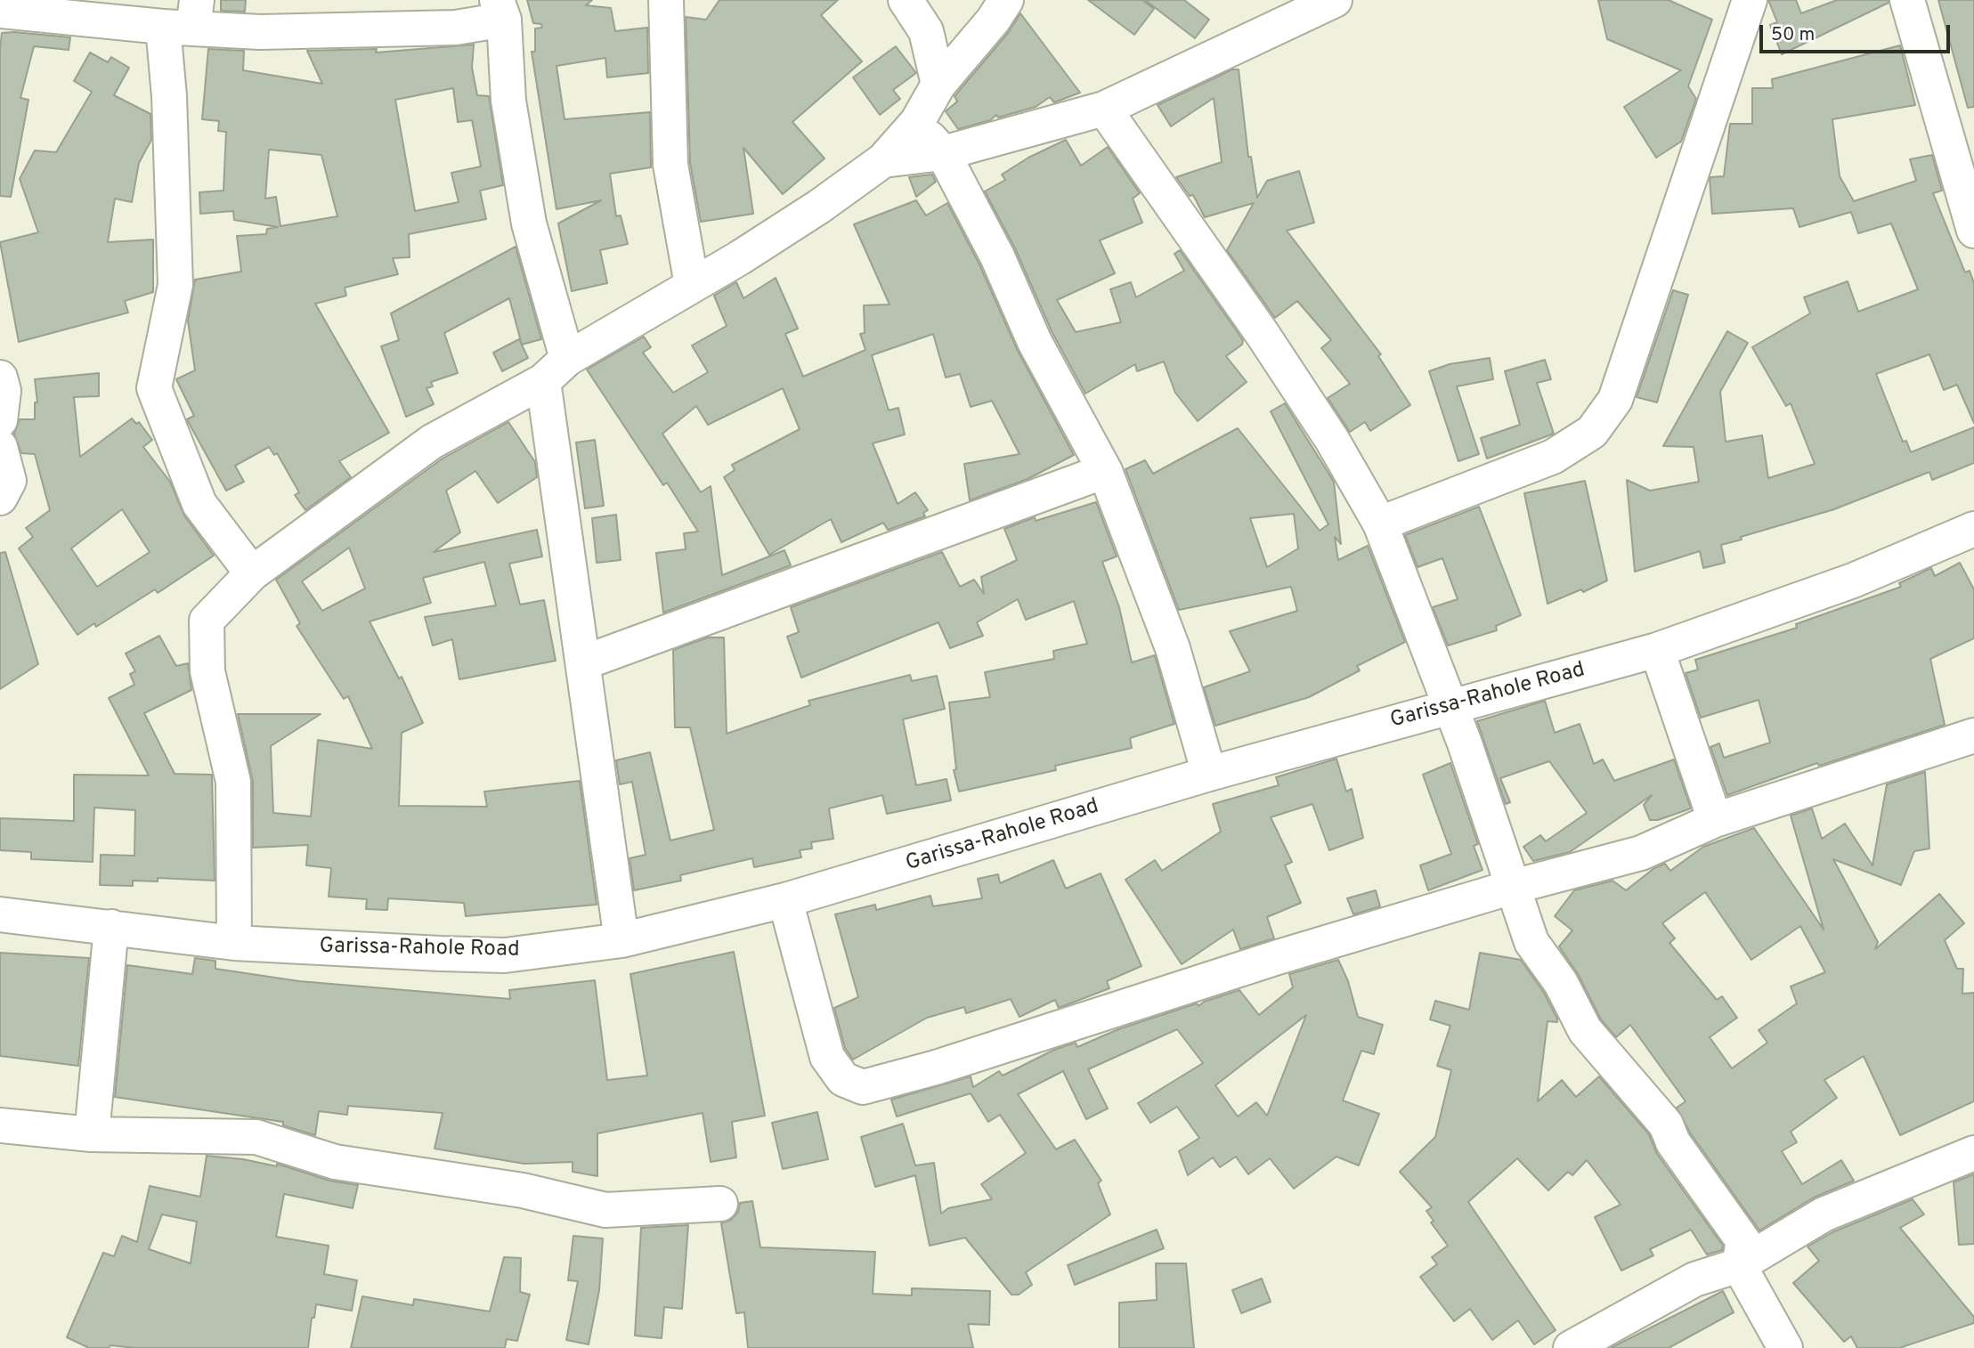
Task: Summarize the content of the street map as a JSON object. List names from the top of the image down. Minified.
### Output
{"streets":{"street":["Garissa-Rahole Road"]},"scale_bar":"50 m"}
